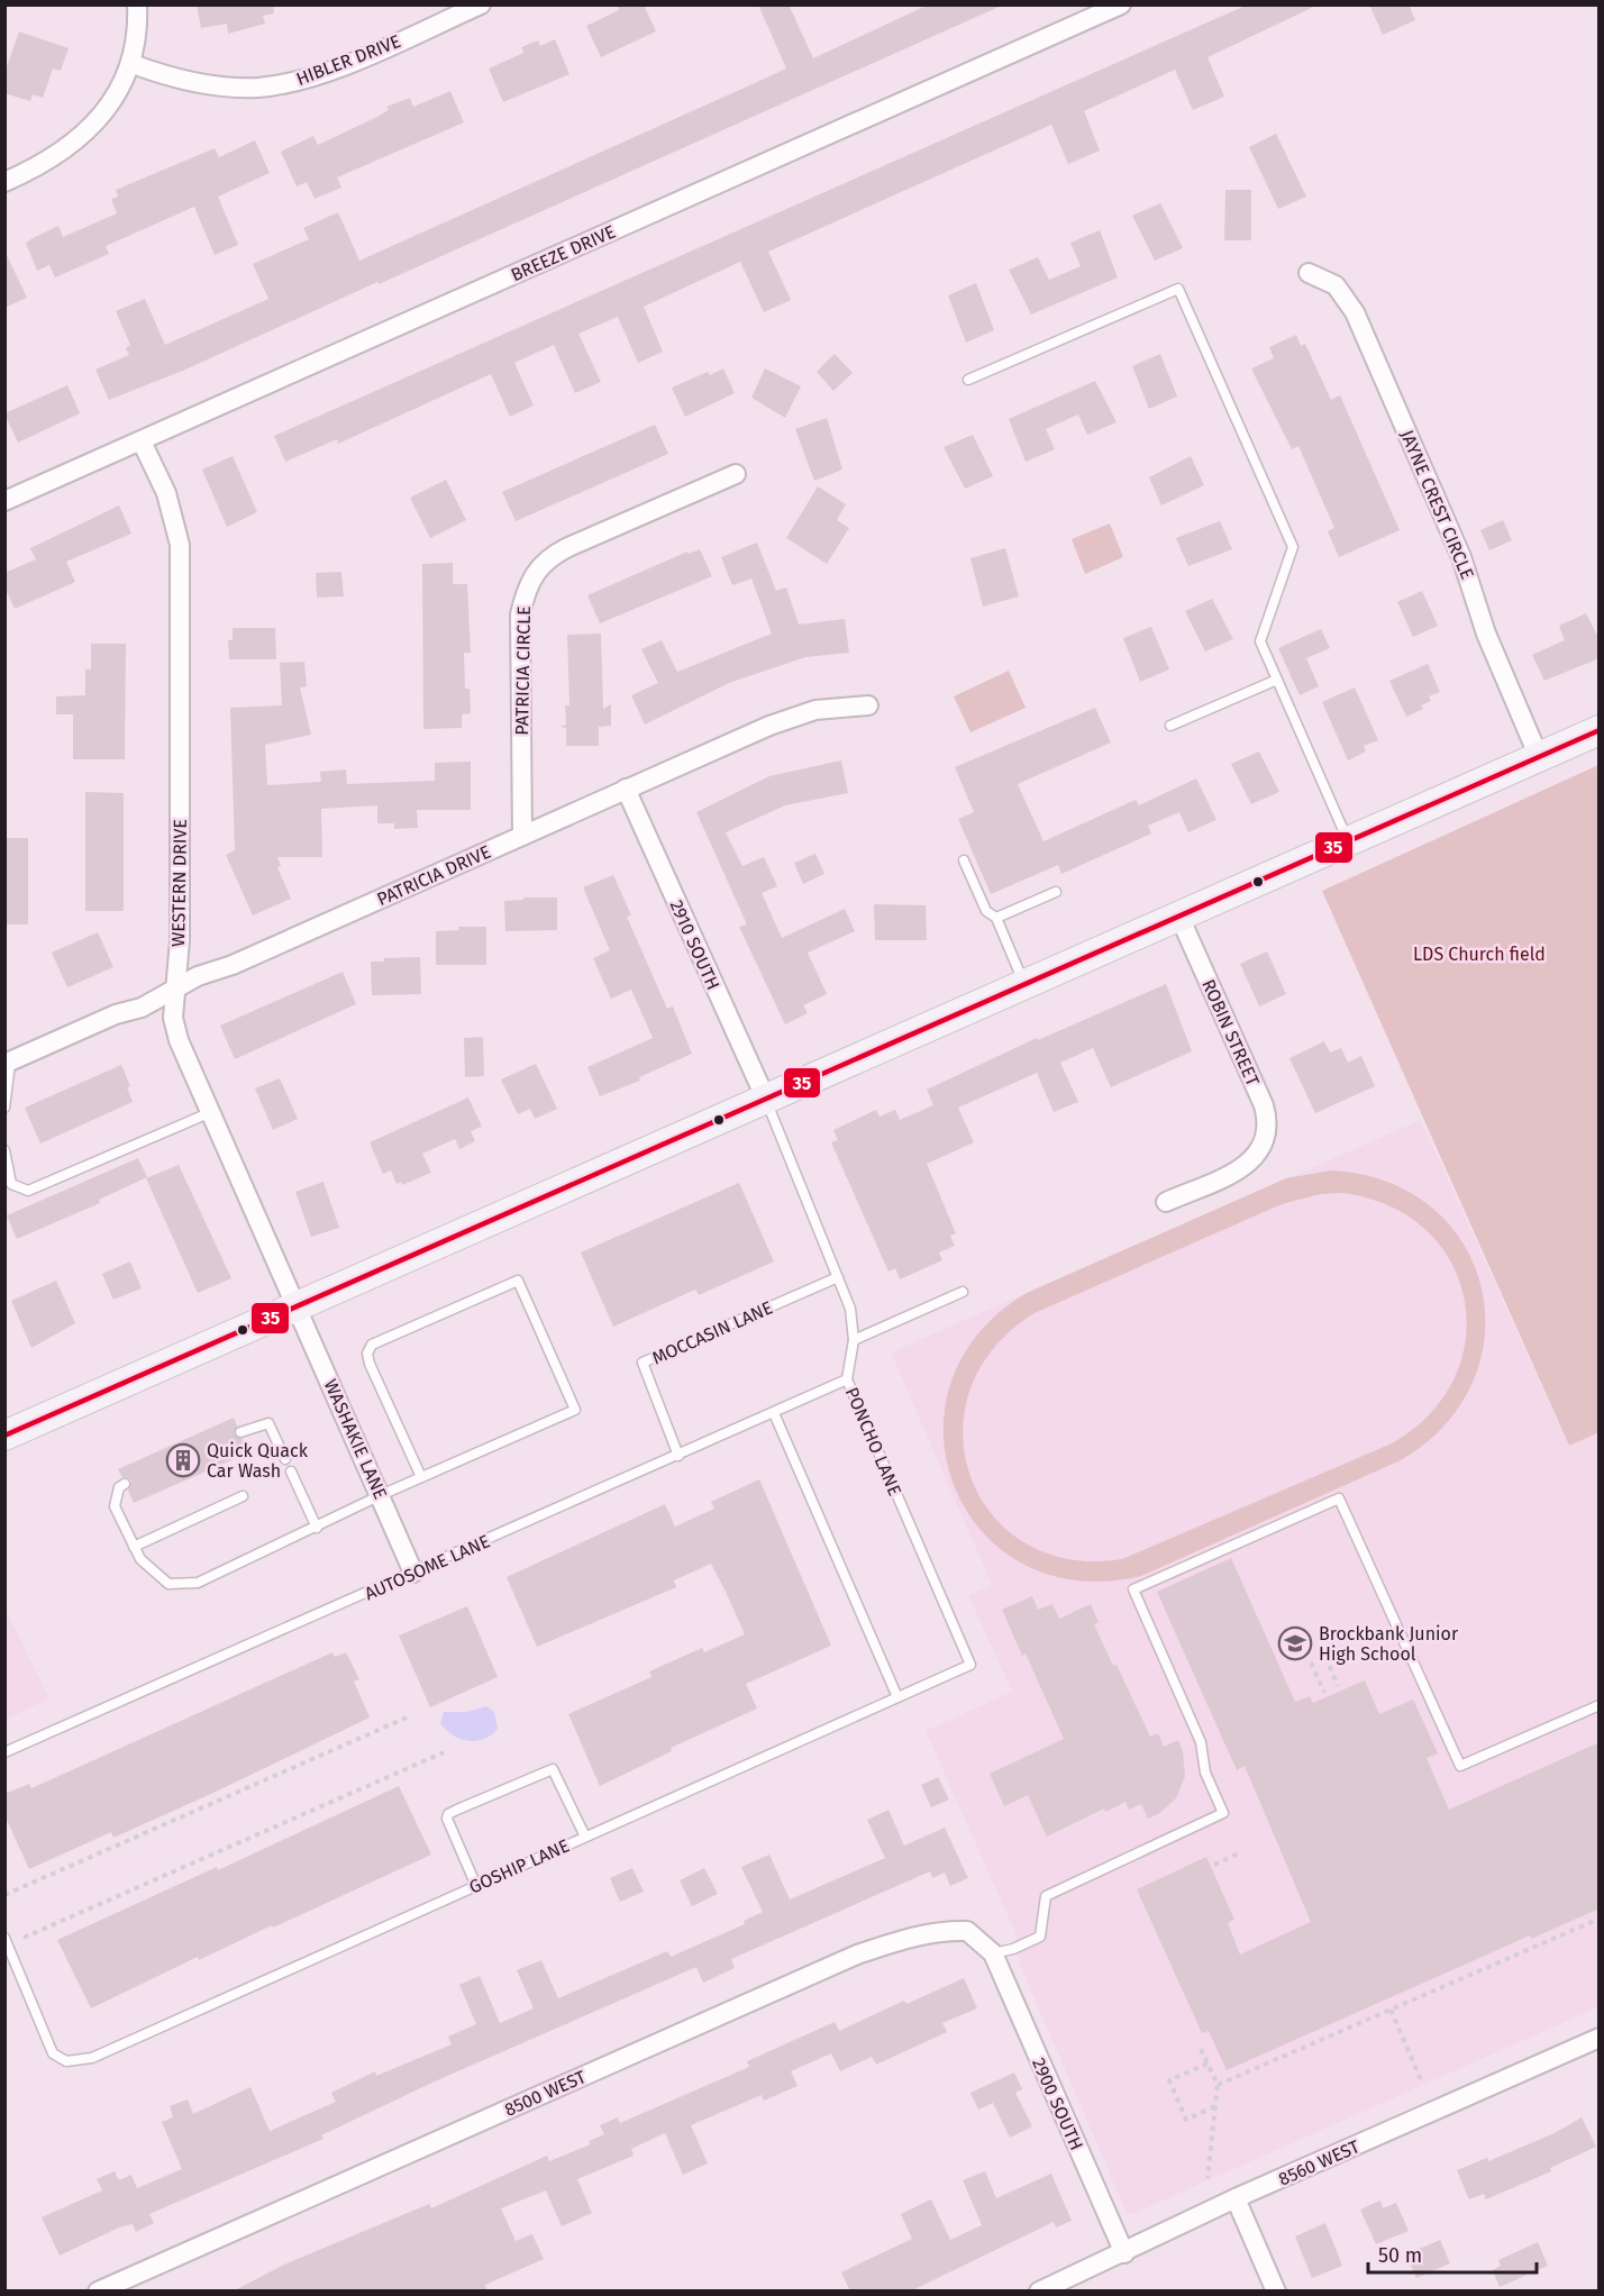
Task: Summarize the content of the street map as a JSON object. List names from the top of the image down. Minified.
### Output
{"streets":{"street":["HIBLER DRIVE","BREEZE DRIVE","JAYNE CREST CIRCLE","PATRICIA CIRCLE","PATRICIA DRIVE","WESTERN DRIVE","2910 SOUTH","ROBIN STREET","WASHAKIE LANE","8500 WEST","2900 SOUTH","8560 WEST"],"lane":["MOCCASIN LANE","PONCHO LANE","AUTOSOME LANE","GOSHIP LANE"]},"crossings":[["BREEZE DRIVE","WESTERN DRIVE"],["PATRICIA CIRCLE","PATRICIA DRIVE"],["PATRICIA DRIVE","WESTERN DRIVE"],["PATRICIA DRIVE","2910 SOUTH"],["WESTERN DRIVE","WASHAKIE LANE"],["2910 SOUTH","PONCHO LANE"],["MOCCASIN LANE","PONCHO LANE"],["MOCCASIN LANE","AUTOSOME LANE"],["WASHAKIE LANE","AUTOSOME LANE"],["PONCHO LANE","AUTOSOME LANE"],["PONCHO LANE","GOSHIP LANE"],["8500 WEST","2900 SOUTH"],["2900 SOUTH","8560 WEST"]],"parks":["LDS Church field"],"places":{"building":["Quick Quack Car Wash"],"school or university":["Brockbank Junior High School"]},"lines":["transit line 35"],"scale_bar":"50 m"}
